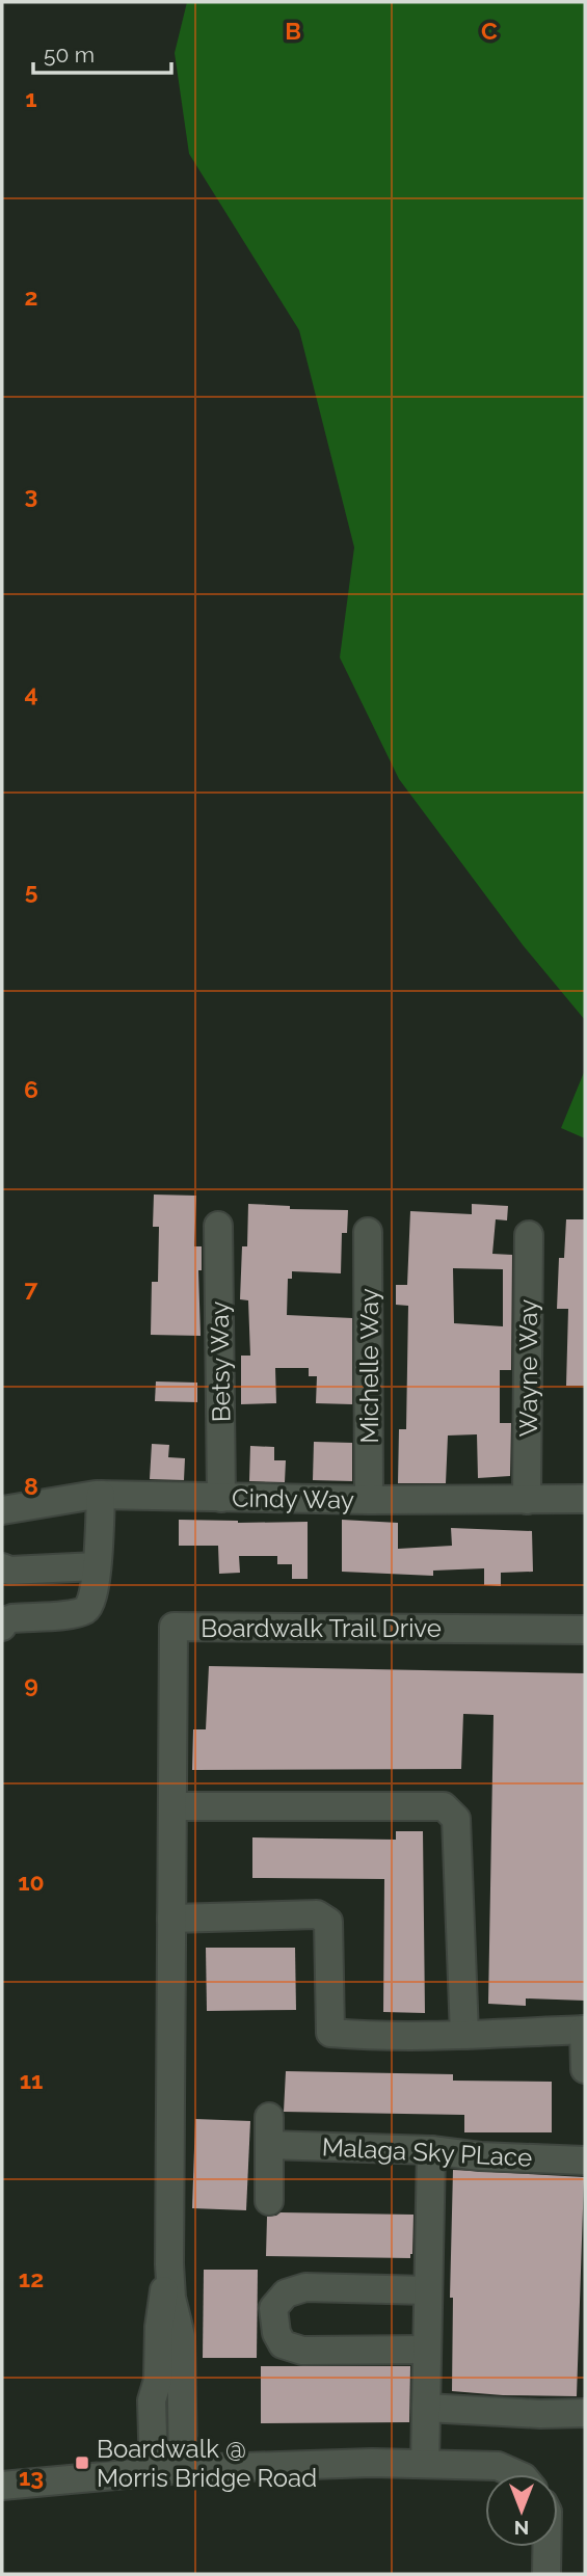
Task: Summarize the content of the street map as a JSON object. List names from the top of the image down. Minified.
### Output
{"streets":{"street":["Betsy Way","Michelle Way","Wayne Way","Cindy Way","Boardwalk Trail Drive","Malaga Sky PLace"]},"crossings":[["Betsy Way","Cindy Way"],["Michelle Way","Cindy Way"],["Wayne Way","Cindy Way"]],"places":{"transit":["Boardwalk @ Morris Bridge Road"]},"scale_bar":"50 m","north":"bottom","grid":{"columns":["B","C"],"rows":["1","2","3","4","5","6","7","8","9","10","11","12","13"]}}
